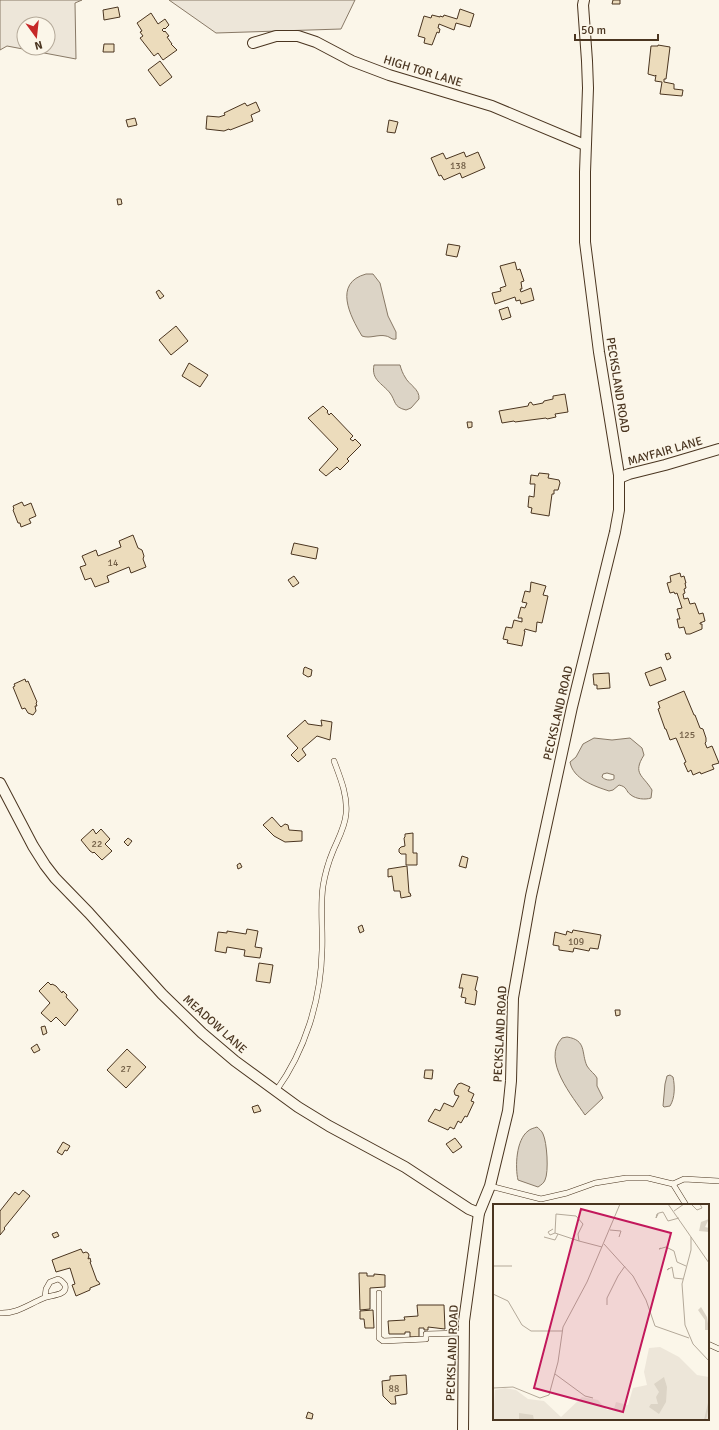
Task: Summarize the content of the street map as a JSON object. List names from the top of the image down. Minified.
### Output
{"streets":{"street":["HIGH TOR LANE","PECKSLAND ROAD","MAYFAIR LANE","MEADOW LANE"]},"crossings":[["HIGH TOR LANE","PECKSLAND ROAD"],["PECKSLAND ROAD","MAYFAIR LANE"],["PECKSLAND ROAD","MEADOW LANE"]],"house_numbers":["138","14","125","22","109","27","88"],"scale_bar":"50 m","north":"bottom"}
